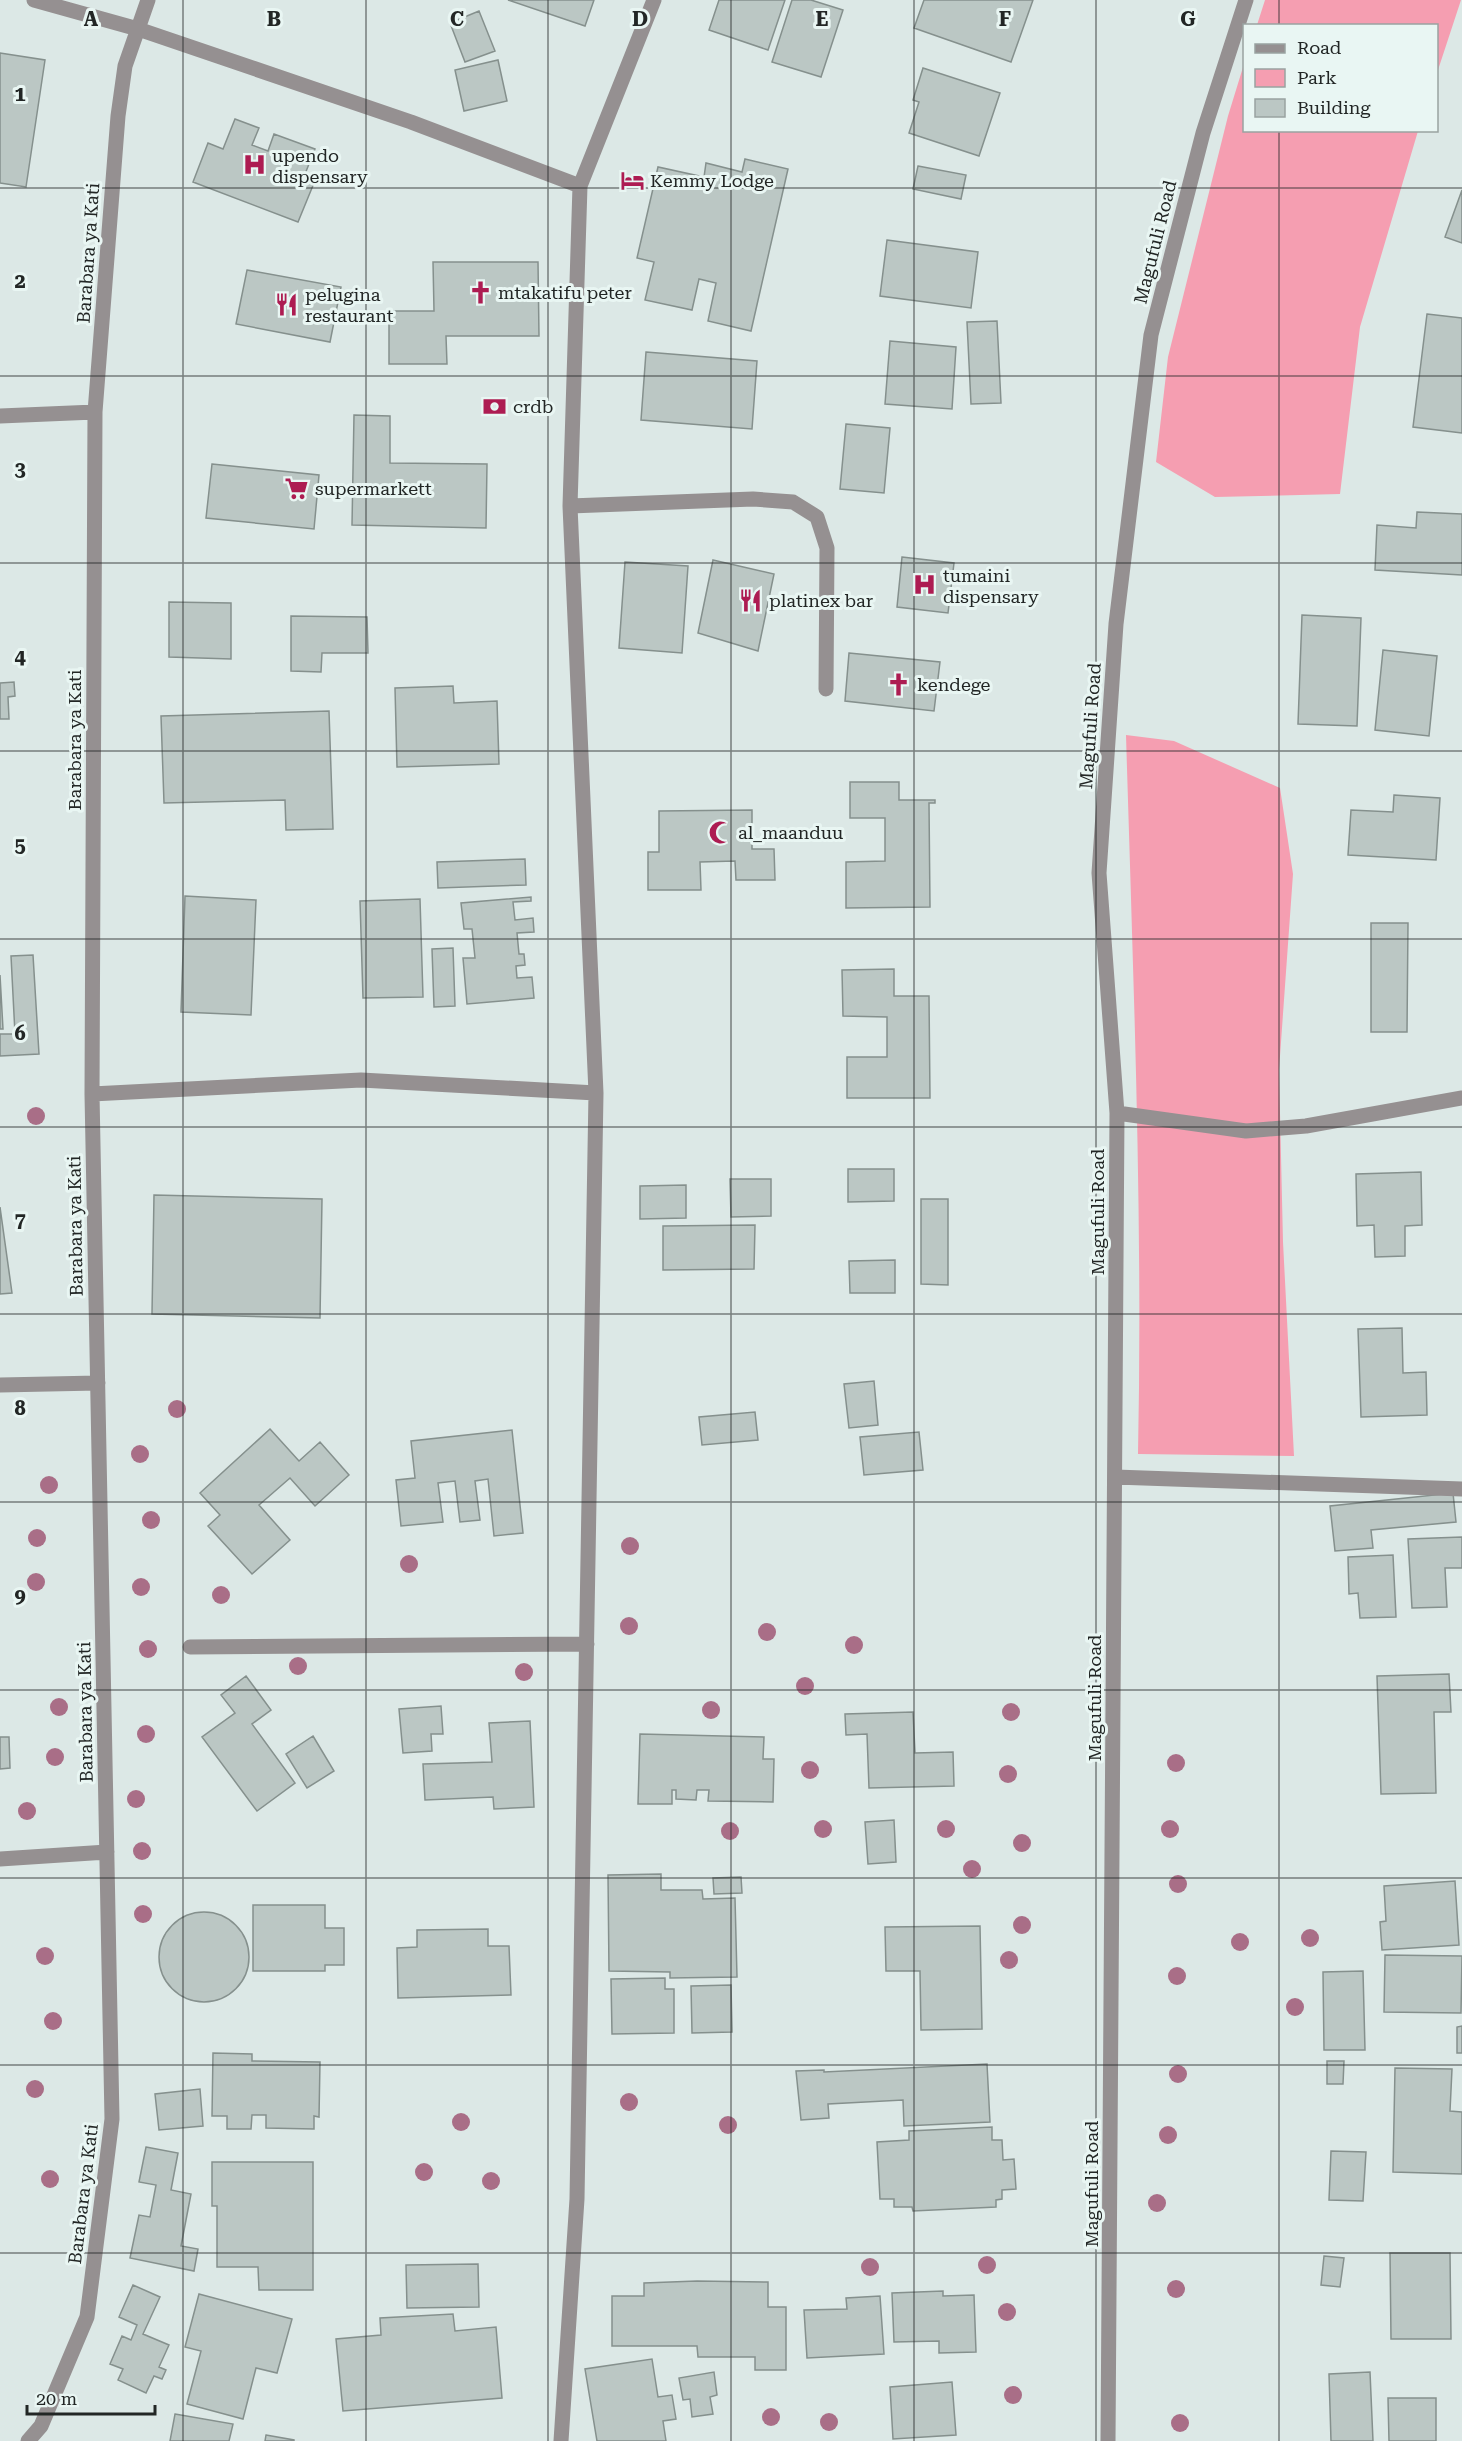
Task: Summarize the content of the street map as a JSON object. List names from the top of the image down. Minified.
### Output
{"streets":{"street":["Magufuli Road","Barabara ya Kati"]},"places":{"hospital":["upendo dispensary","tumaini dispensary"],"hotel":["Kemmy Lodge"],"church":["mtakatifu peter","kendege"],"restaurant":["pelugina restaurant","platinex bar"],"bank":["crdb"],"supermarket":["supermarkett"],"mosque":["al_maanduu"]},"legend":["Road","Park","Building"],"scale_bar":"20 m","grid":{"columns":["A","B","C","D","E","F","G"],"rows":["1","2","3","4","5","6","7","8","9"]}}
